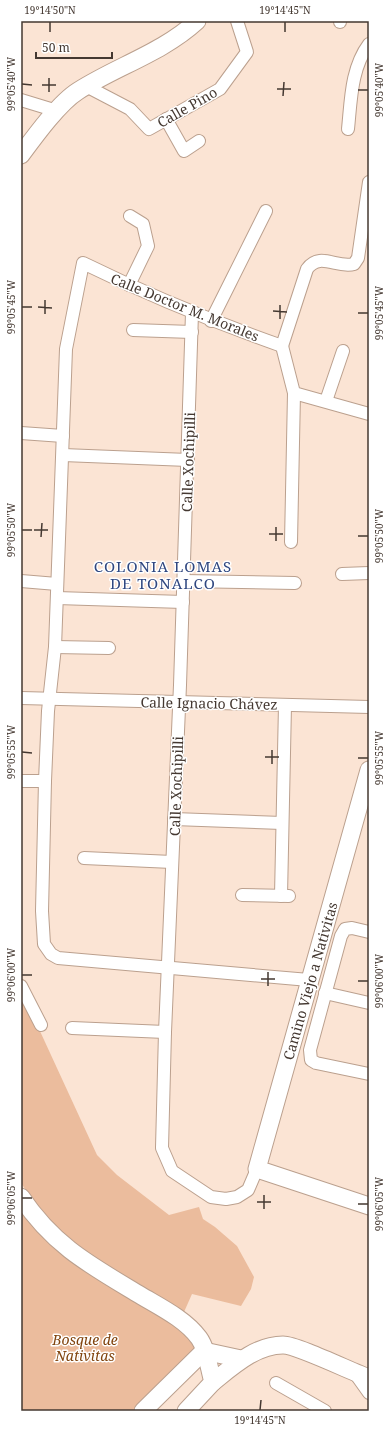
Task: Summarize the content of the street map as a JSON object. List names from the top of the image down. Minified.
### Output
{"streets":{"main road":["Camino Viejo a Nativitas"],"street":["Calle Pino","Calle Doctor M. Morales","Calle Xochipilli","Calle Ignacio Chávez"]},"crossings":[["Calle Doctor M. Morales","Calle Xochipilli"],["Calle Xochipilli","Calle Ignacio Chávez"],["Calle Xochipilli","Camino Viejo a Nativitas"]],"districts":["COLONIA LOMAS DE TONALCO"],"parks":["Bosque de Nativitas"],"scale_bar":"50 m","coordinates":["19°14'50\"N","19°14'45\"N","99°05'40\"W","99°05'45\"W","99°05'50\"W","99°05'55\"W","99°06'00\"W","99°06'05\"W"]}
